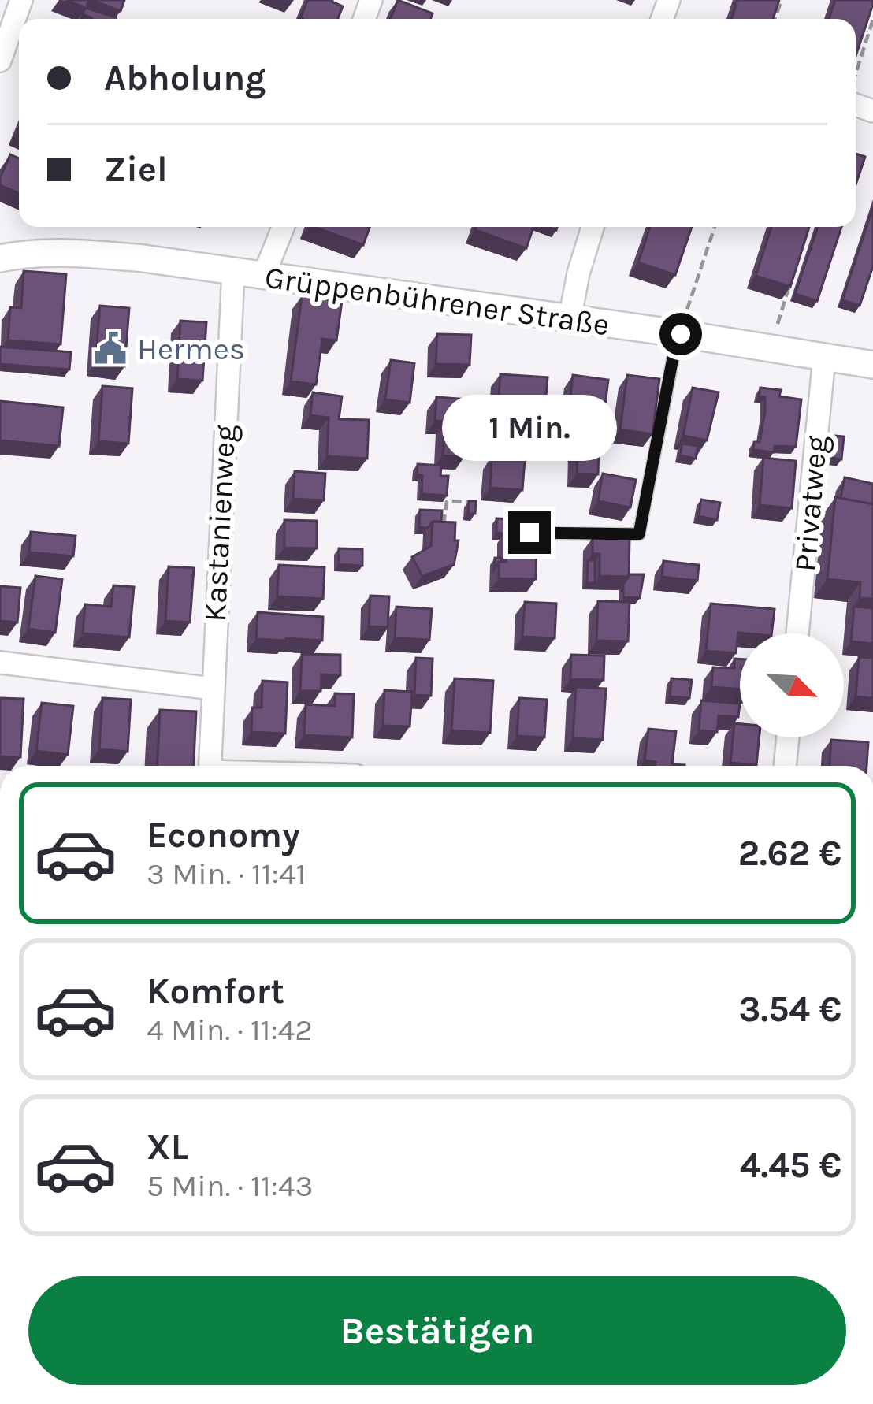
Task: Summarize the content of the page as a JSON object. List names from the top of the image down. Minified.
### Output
{"streets":{"street":["Grüppenbührener Straße","Privatweg","Kastanienweg"]},"crossings":[["Grüppenbührener Straße","Privatweg"],["Grüppenbührener Straße","Kastanienweg"]],"places":{"public building":["Hermes"]},"north":"bottom right","page":{"banner":["Abholung","Ziel"],"bubble":"1 Min.","list":[{"name":"Economy","note":"3 Min. · 11:41","value":"2.62 €"},{"name":"Komfort","note":"4 Min. · 11:42","value":"3.54 €"},{"name":"XL","note":"5 Min. · 11:43","value":"4.45 €"}],"buttons":"Bestätigen"}}
